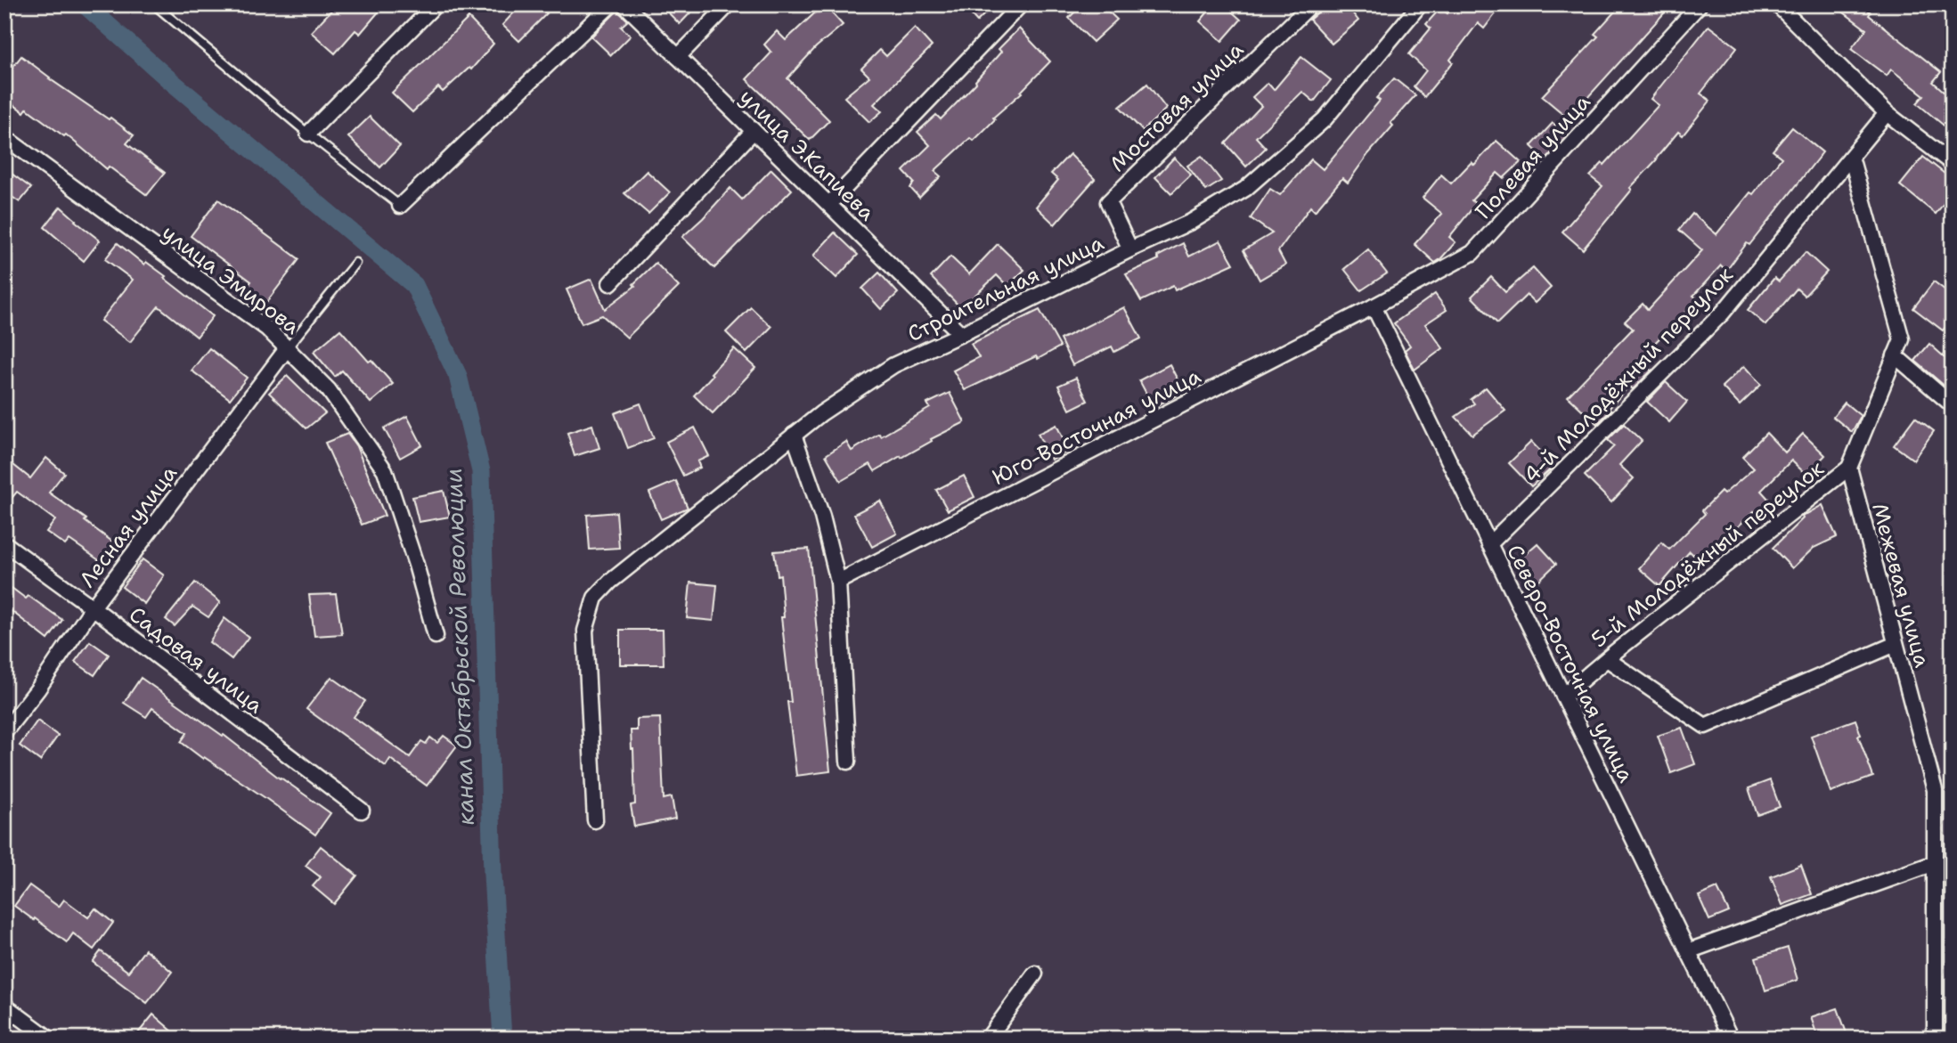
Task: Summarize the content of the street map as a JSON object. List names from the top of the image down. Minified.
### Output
{"streets":{"street":["Мостовая улица","улица Э.Капиева","Полевая улица","улица Эмирова","Строительная улица","4-й Молодёжный переулок","Юго-Восточная улица","Лесная улица","5-й Молодёжный переулок","Межевая улица","Садовая улица","Северо-Восточная улица"]},"crossings":[["Мостовая улица","Строительная улица"],["улица Э.Капиева","Строительная улица"],["Полевая улица","Юго-Восточная улица"],["Полевая улица","Северо-Восточная улица"],["улица Эмирова","Лесная улица"],["4-й Молодёжный переулок","Северо-Восточная улица"],["Юго-Восточная улица","Северо-Восточная улица"],["Лесная улица","Садовая улица"],["5-й Молодёжный переулок","Межевая улица"],["5-й Молодёжный переулок","Северо-Восточная улица"]],"water":["канал Октябрьской Революции"]}
